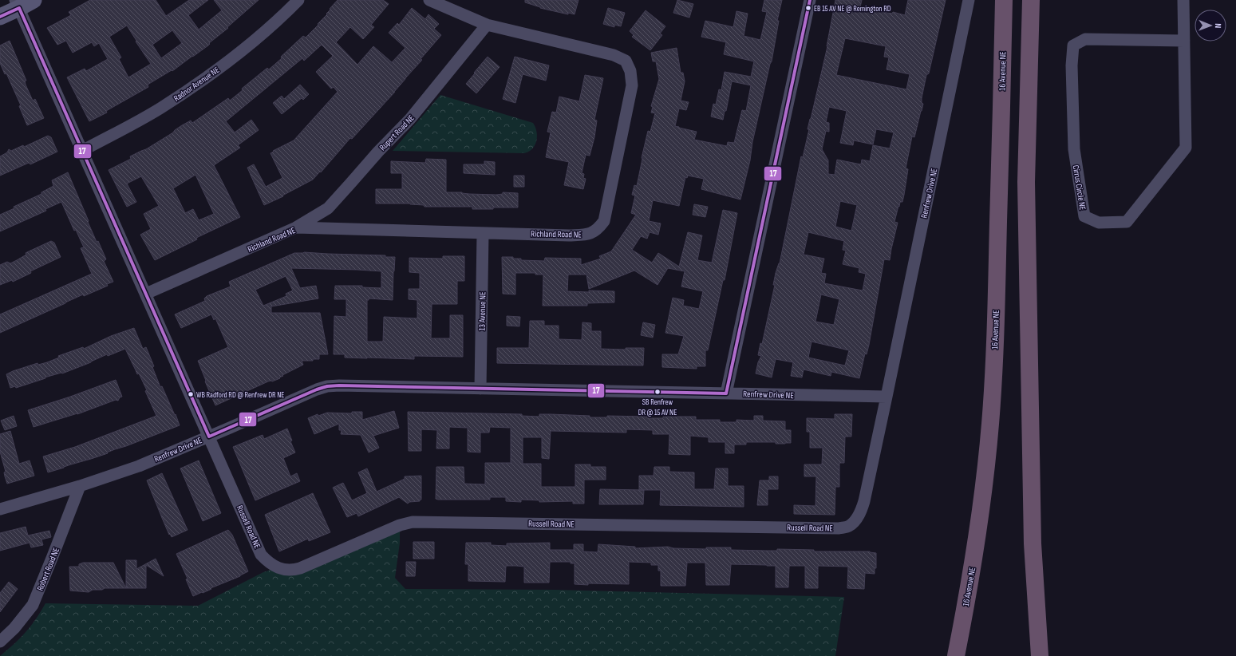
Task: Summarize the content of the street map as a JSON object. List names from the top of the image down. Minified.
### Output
{"streets":{"highway":["16 Avenue NE"],"street":["Radnor Avenue NE","Rupert Road NE","Cirrus Circle NE","Renfrew Drive NE","Richland Road NE","13 Avenue NE","Russell Road NE","Robert Road NE"]},"crossings":[["Rupert Road NE","Richland Road NE"],["Renfrew Drive NE","13 Avenue NE"],["Renfrew Drive NE","Russell Road NE"],["Renfrew Drive NE","Robert Road NE"],["Richland Road NE","13 Avenue NE"]],"places":["EB 15 AV NE @ Remington RD","SB Renfrew DR @ 15 AV NE","WB Radford RD @ Renfrew DR NE"],"lines":["transit line 17"],"north":"right"}
